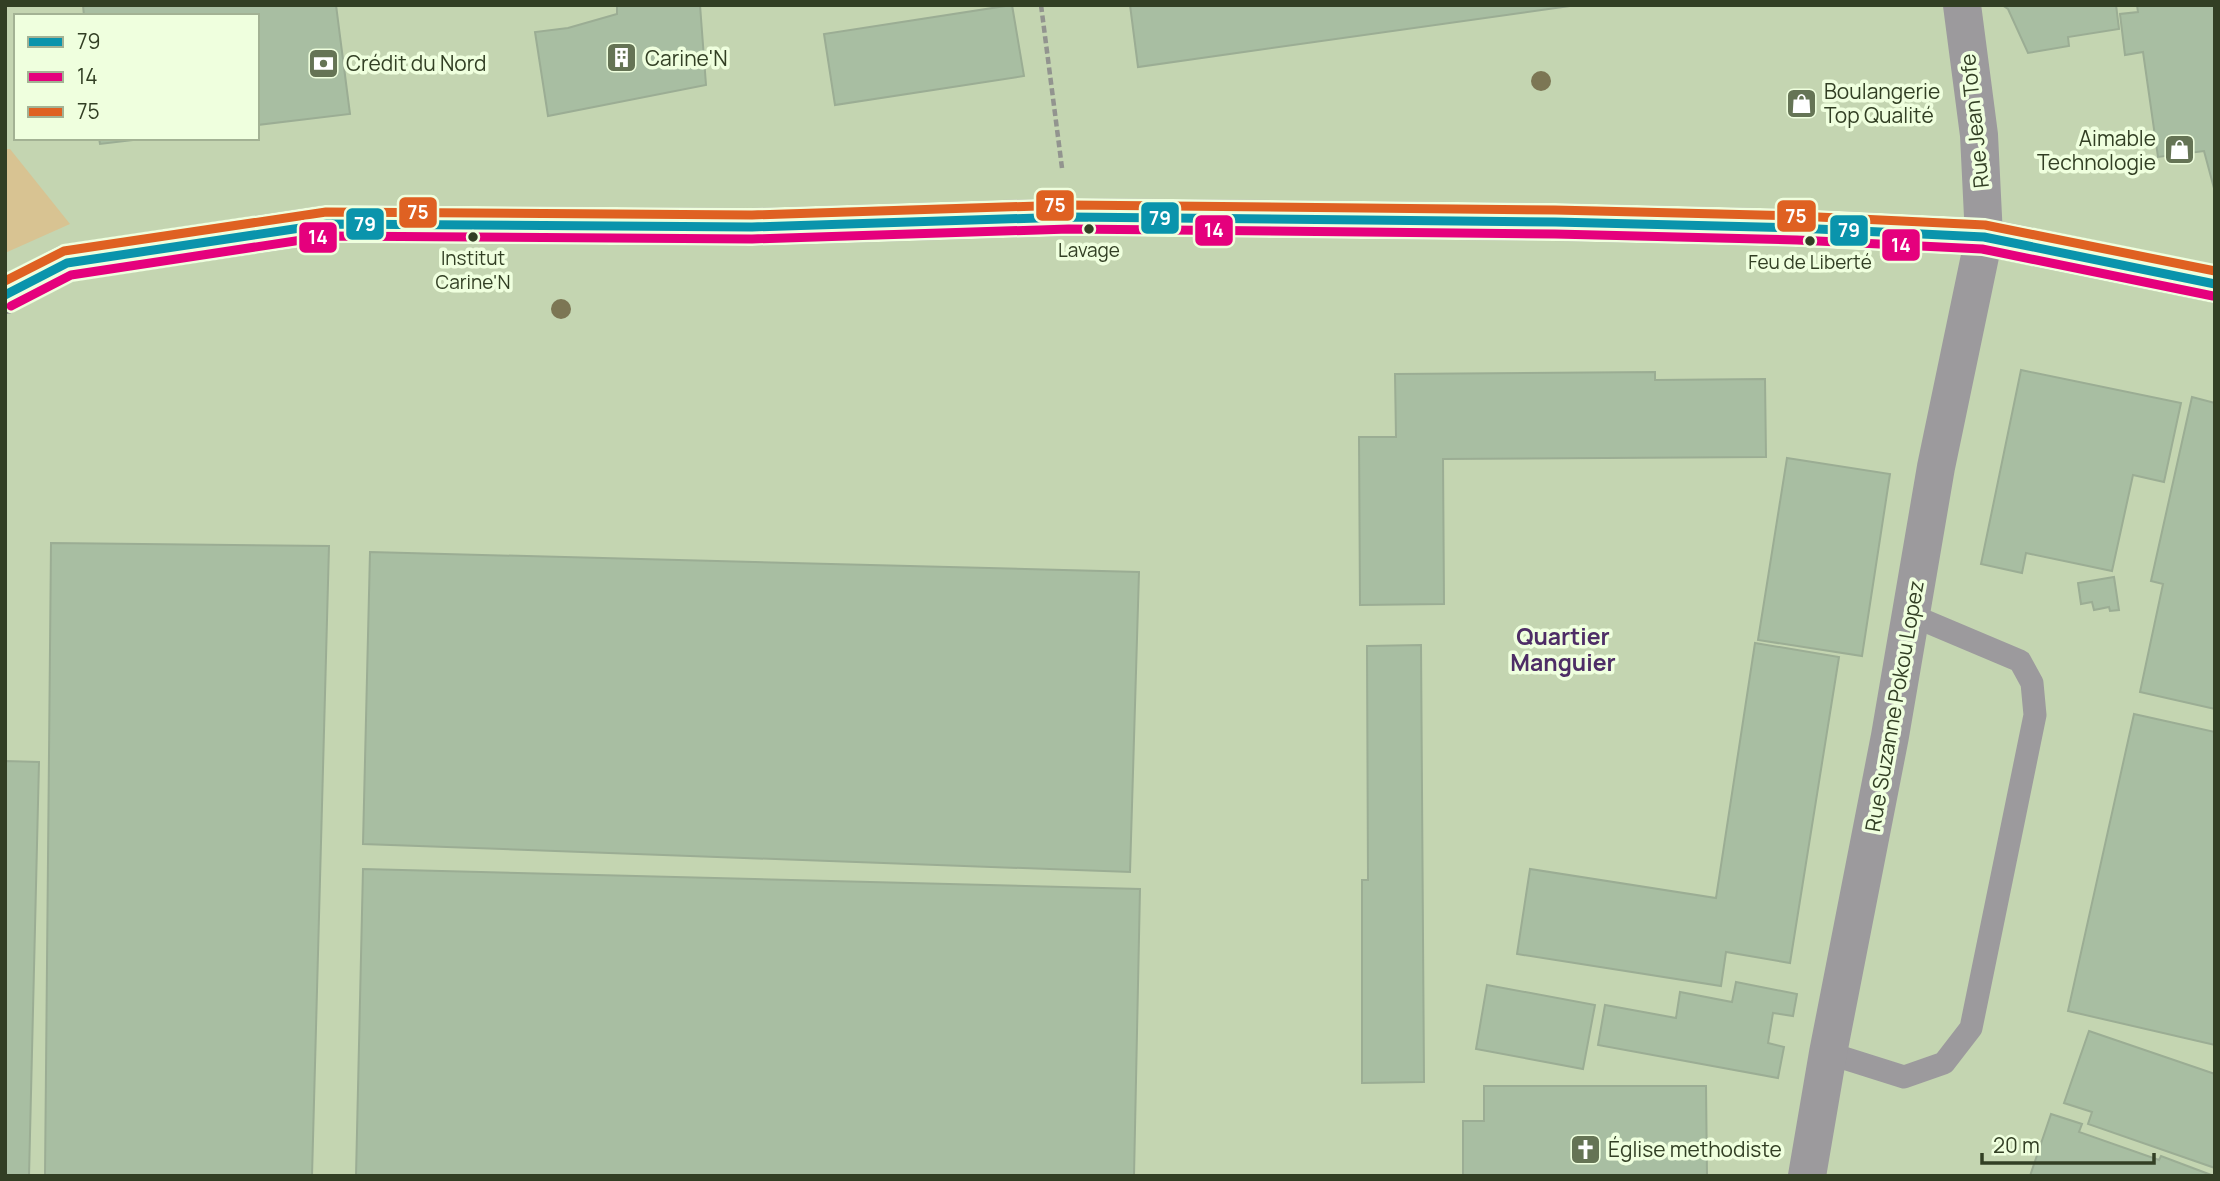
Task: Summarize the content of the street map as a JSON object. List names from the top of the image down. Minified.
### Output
{"streets":{"street":["Rue Jean Tofe","Rue Suzanne Pokou Lopez"]},"crossings":[["Rue Jean Tofe","Rue Suzanne Pokou Lopez"]],"districts":["Quartier Manguier"],"places":{"building":["Carine'N"],"bank":["Crédit du Nord"],"shop":["Boulangerie Top Qualité","Aimable Technologie"],"other":["Lavage","Institut Carine'N","Feu de Liberté"],"church":["Église methodiste"]},"lines":["transit line 75","transit line 79","transit line 14"],"legend":["79","14","75"],"scale_bar":"20 m"}
